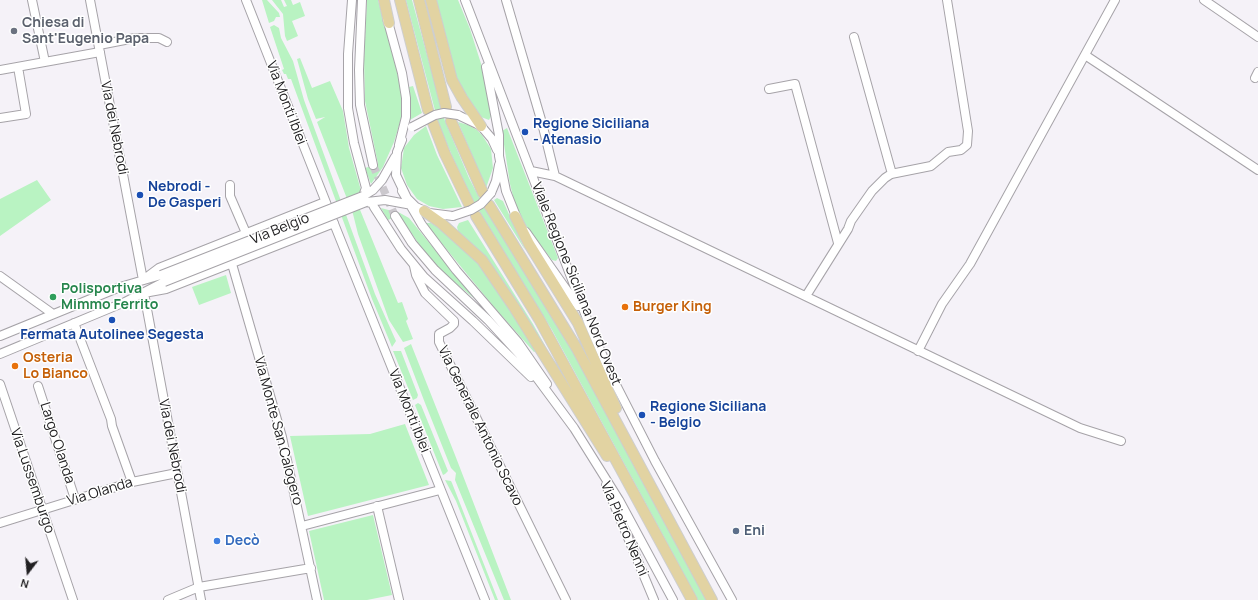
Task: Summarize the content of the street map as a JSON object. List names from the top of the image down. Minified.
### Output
{"streets":{"main road":["Viale Regione Siciliana Nord Ovest"],"street":["Via Monti Iblei","Via dei Nebrodi","Via Belgio","Via Generale Antonio Scavo","Via Monte San Calogero","Largo Olanda","Via Lussemburgo","Via Olanda","Via Pietro Nenni"]},"crossings":[["Via Monti Iblei","Via Belgio"],["Via dei Nebrodi","Via Belgio"],["Via dei Nebrodi","Via Olanda"],["Via Belgio","Via Monte San Calogero"],["Largo Olanda","Via Olanda"],["Via Lussemburgo","Via Olanda"]],"places":["Chiesa di Sant'Eugenio Papa","Regione Siciliana - Atenasio","Nebrodi - De Gasperi","Polisportiva Mimmo Ferrito","Burger King","Fermata Autolinee Segesta","Osteria Lo Bianco","Regione Siciliana - Belgio","Eni","Decò"],"north":"bottom"}
